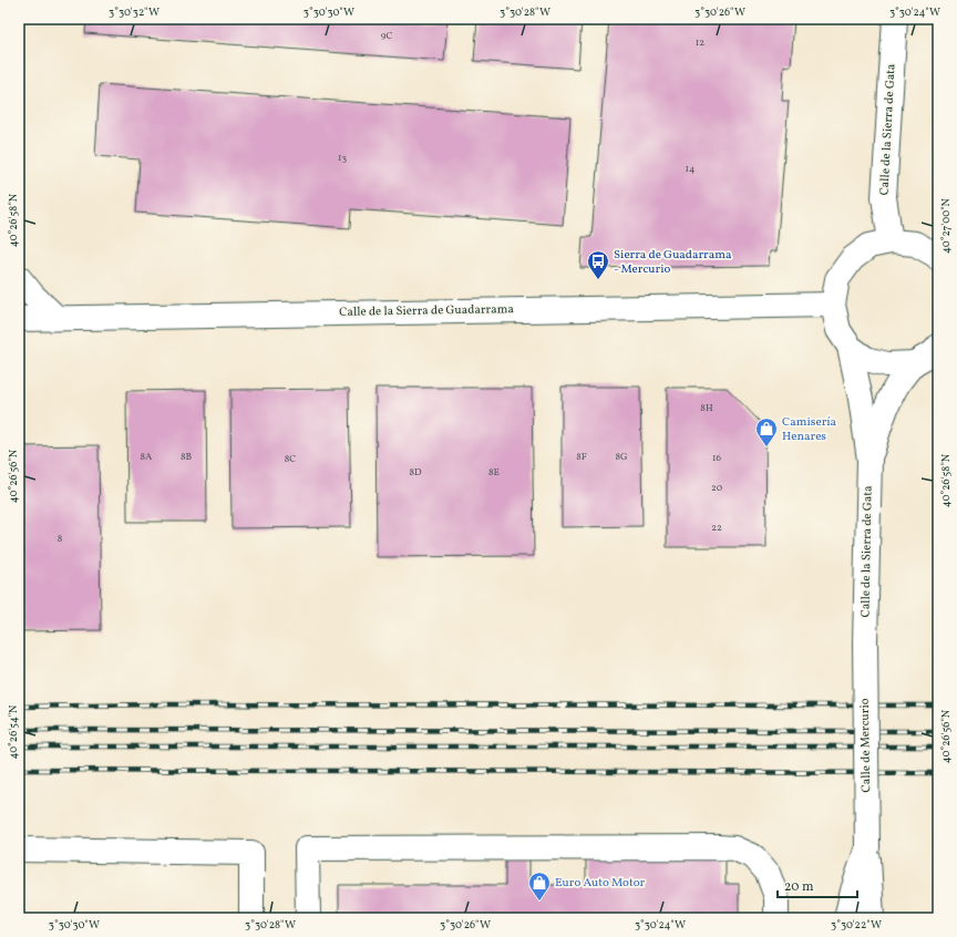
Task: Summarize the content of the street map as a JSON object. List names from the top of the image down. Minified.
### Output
{"streets":{"street":["Calle de la Sierra de Gata","Calle de la Sierra de Guadarrama","Calle de Mercurio"]},"crossings":[["Calle de la Sierra de Gata","Calle de Mercurio"]],"places":{"bus stop":["Sierra de Guadarrama - Mercurio"],"shop":["Camisería Henares","Euro Auto Motor"]},"house_numbers":["9C","12","13","14","8H","8A","8B","8F","8G","16","8C","8D","8E","20","22","8"],"scale_bar":"20 m","coordinates":["3°30'32\"W","3°30'30\"W","3°30'28\"W","3°30'26\"W","3°30'24\"W","40°26'58\"N","40°27'00\"N","40°26'56\"N","40°26'54\"N","3°30'22\"W"]}
